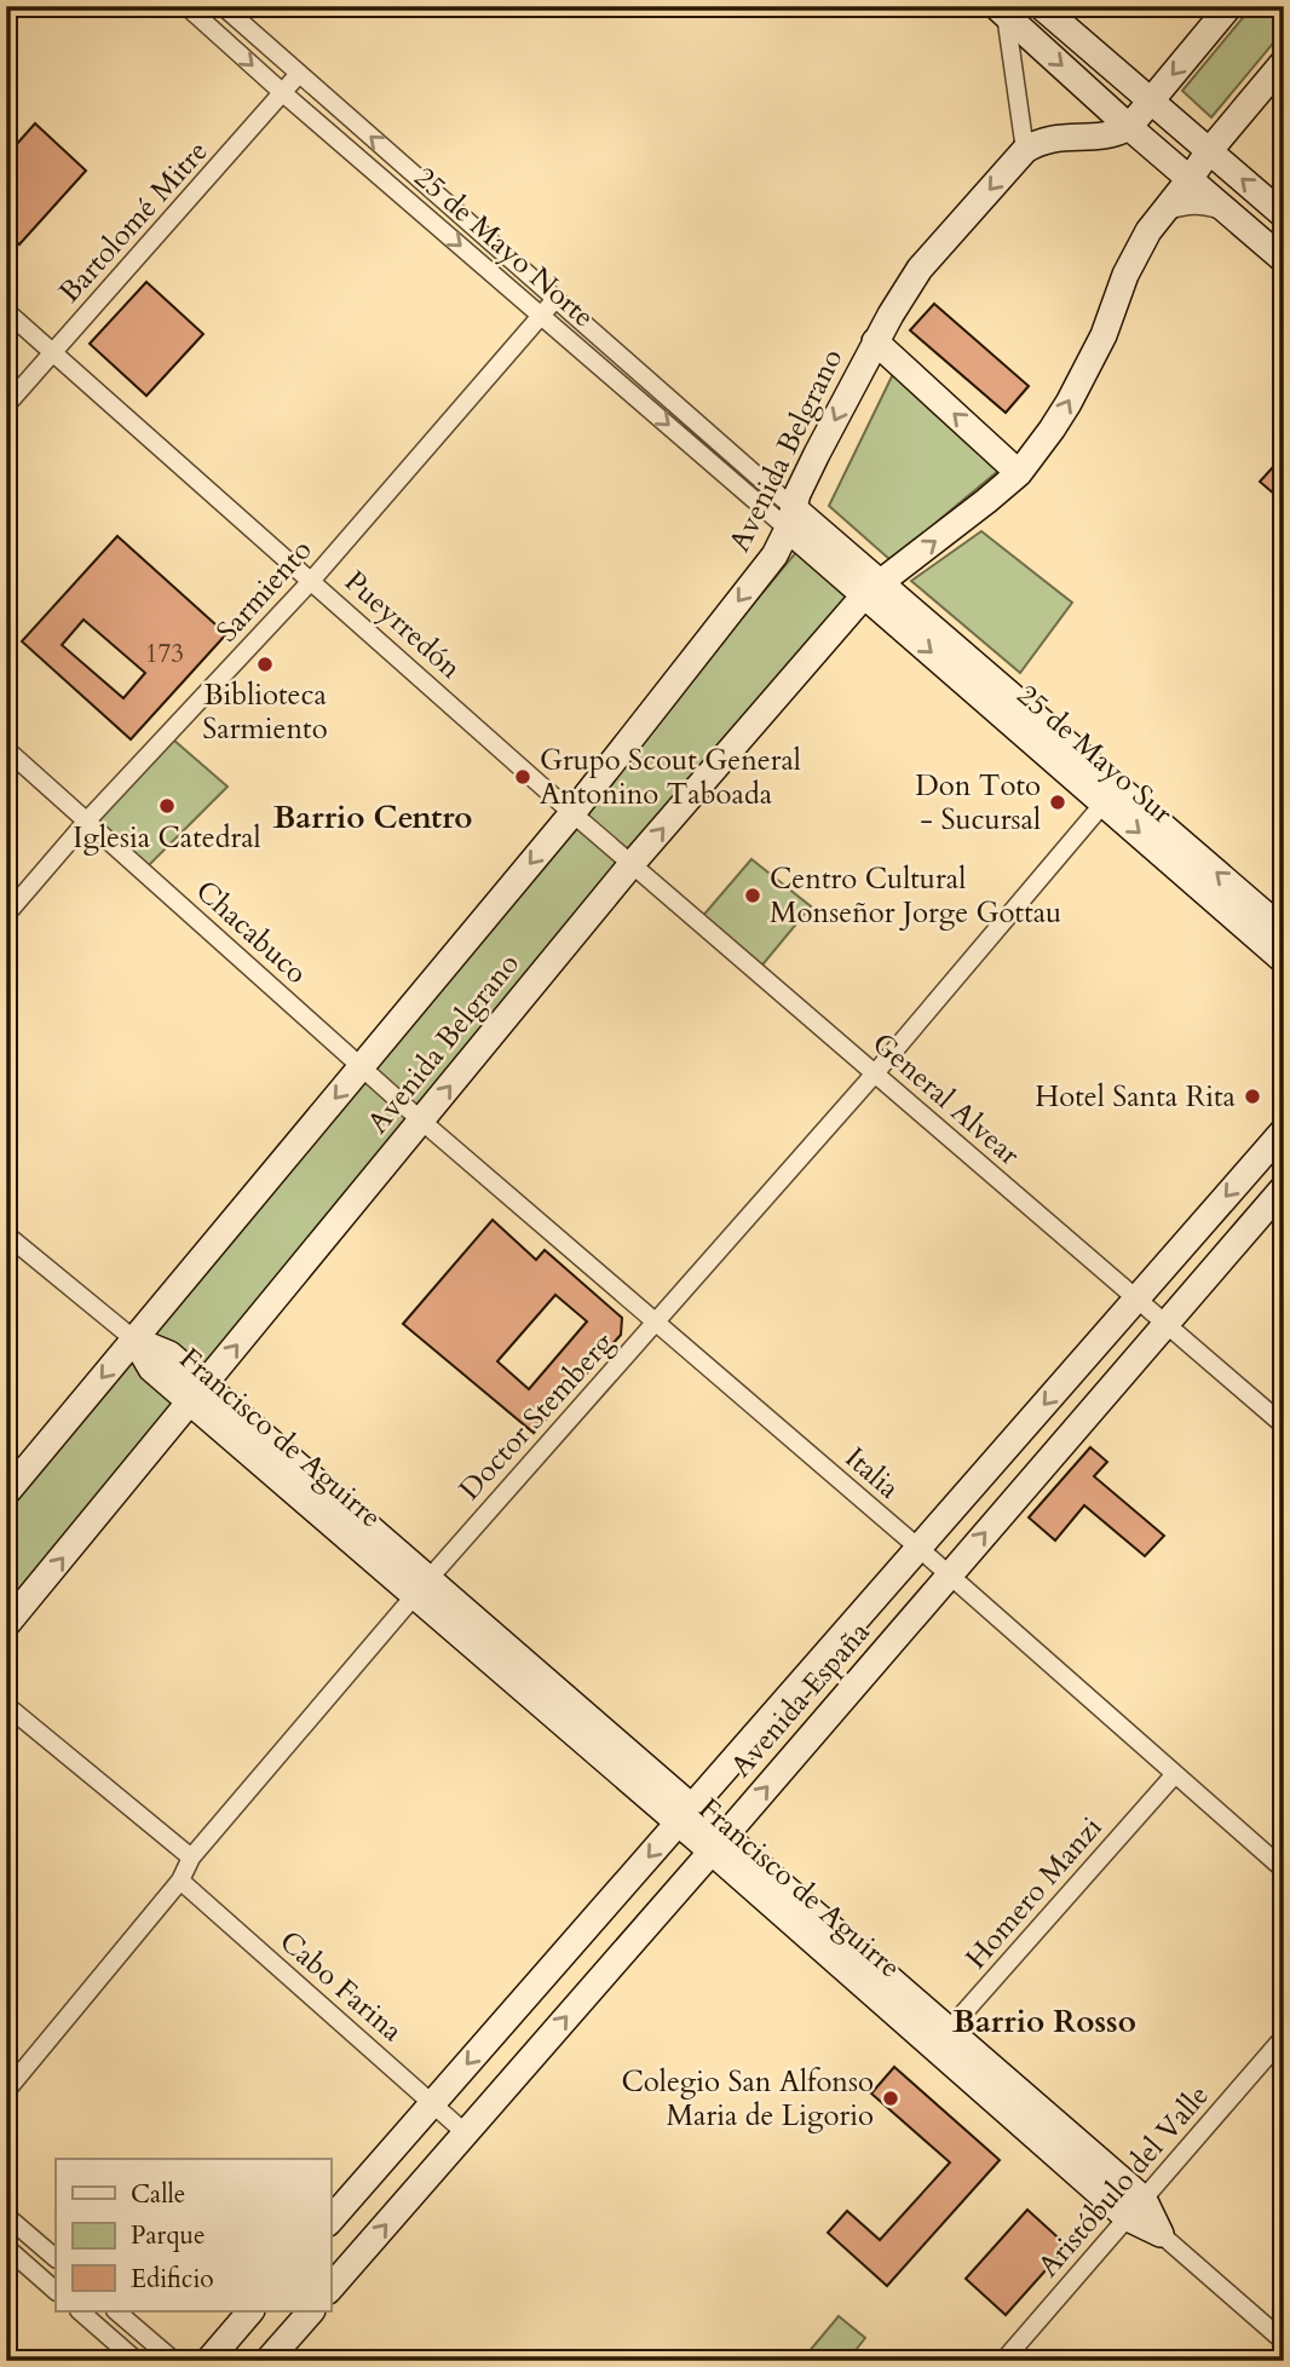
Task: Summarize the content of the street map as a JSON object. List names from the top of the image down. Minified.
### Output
{"streets":{"street":["Bartolomé Mitre","25 de Mayo Norte","Avenida Belgrano","Sarmiento","Pueyrredón","25 de Mayo Sur","Chacabuco","General Alvear","Doctor Stemberg","Francisco de Aguirre","Italia","Avenida España","Homero Manzi","Cabo Farina","Aristóbulo del Valle"]},"crossings":[["Bartolomé Mitre","25 de Mayo Norte"],["Bartolomé Mitre","Pueyrredón"],["25 de Mayo Norte","Avenida Belgrano"],["25 de Mayo Norte","Sarmiento"],["25 de Mayo Norte","25 de Mayo Sur"],["Avenida Belgrano","Pueyrredón"],["Avenida Belgrano","25 de Mayo Sur"],["Avenida Belgrano","Chacabuco"],["Avenida Belgrano","General Alvear"],["Avenida Belgrano","Francisco de Aguirre"],["Avenida Belgrano","Italia"],["Sarmiento","Pueyrredón"],["Sarmiento","Chacabuco"],["Pueyrredón","General Alvear"],["25 de Mayo Sur","Doctor Stemberg"],["Chacabuco","Italia"],["General Alvear","Doctor Stemberg"],["General Alvear","Avenida España"],["Doctor Stemberg","Francisco de Aguirre"],["Doctor Stemberg","Italia"],["Doctor Stemberg","Cabo Farina"],["Francisco de Aguirre","Avenida España"],["Francisco de Aguirre","Homero Manzi"],["Francisco de Aguirre","Aristóbulo del Valle"],["Italia","Avenida España"],["Italia","Homero Manzi"],["Avenida España","Cabo Farina"]],"districts":["Barrio Centro","Barrio Rosso"],"places":["Biblioteca Sarmiento","Grupo Scout General Antonino Taboada","Don Toto - Sucursal","Iglesia Catedral","Centro Cultural Monseñor Jorge Gottau","Hotel Santa Rita","Colegio San Alfonso Maria de Ligorio"],"house_numbers":["173"],"legend":["Calle","Parque","Edificio"]}
